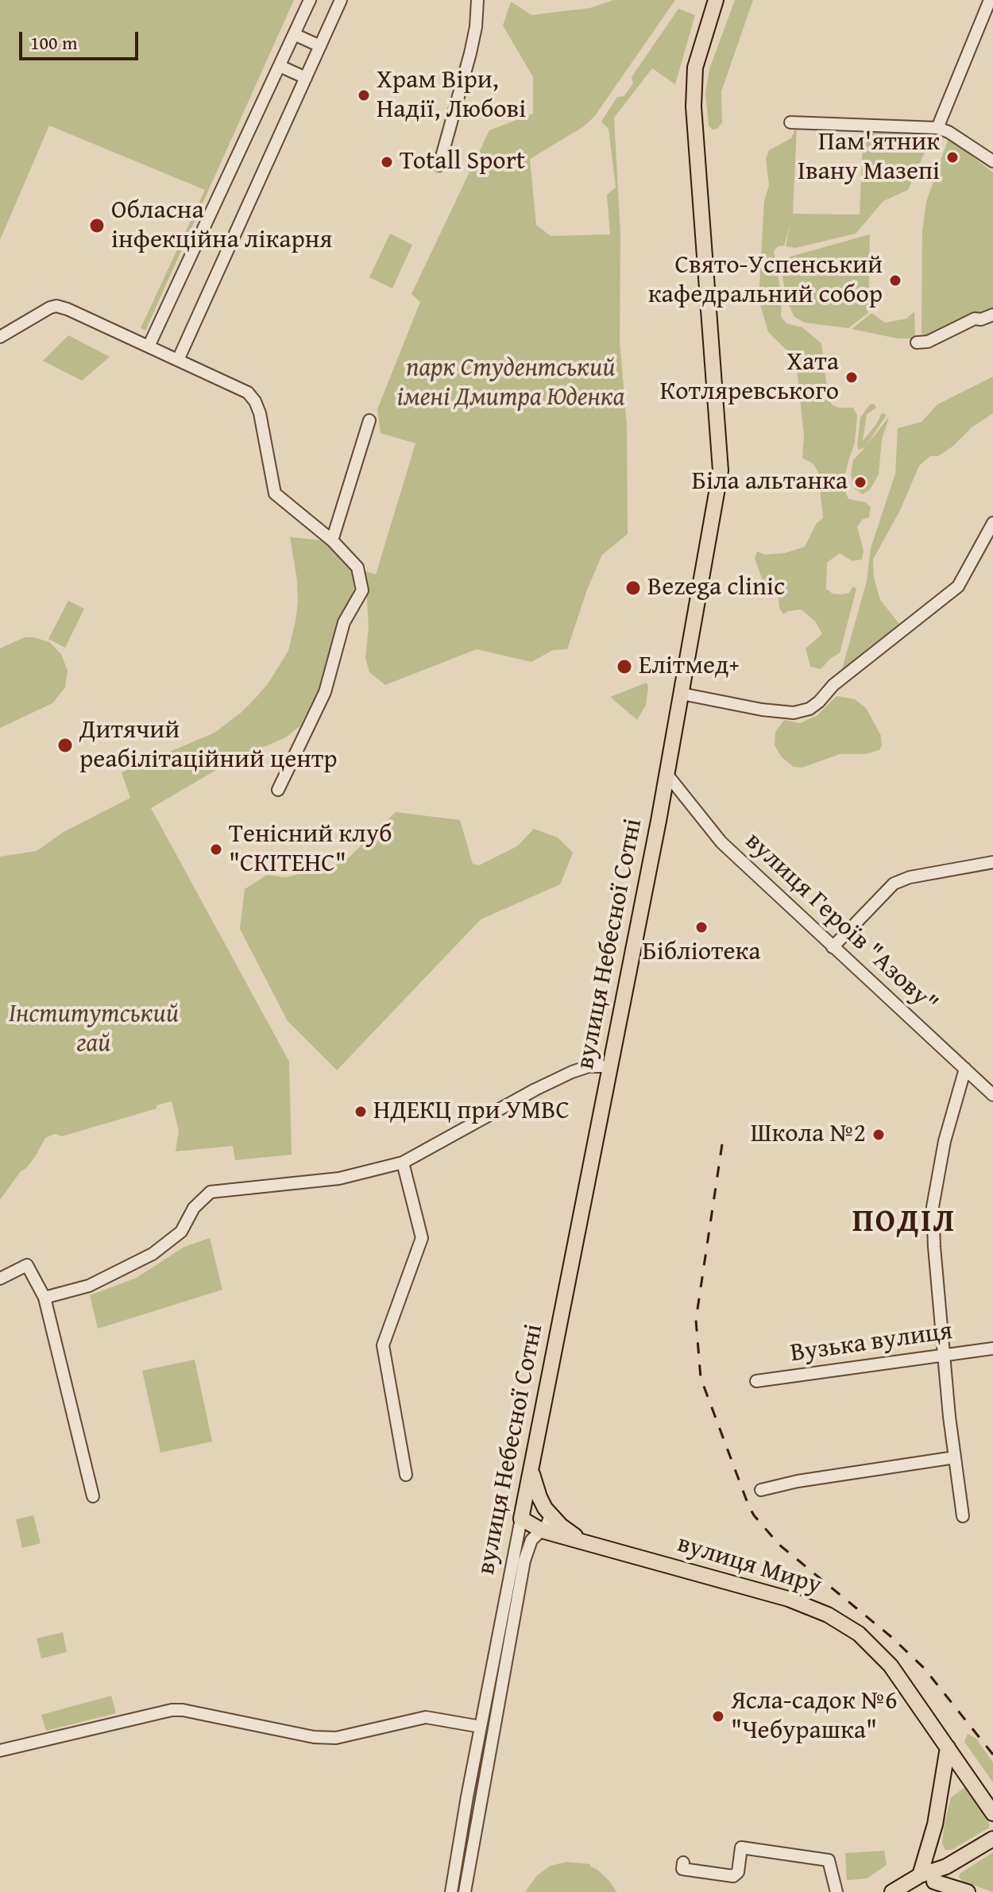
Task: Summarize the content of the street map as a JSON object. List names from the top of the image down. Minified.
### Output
{"streets":{"main road":["вулиця Небесної Сотні","вулиця Миру"],"street":["вулиця Героїв \"Азову\"","Вузька вулиця"]},"crossings":[["вулиця Героїв \"Азову\"","вулиця Небесної Сотні"],["вулиця Небесної Сотні","вулиця Миру"]],"districts":["ПОДІЛ"],"parks":["парк Студентський імені Дмитра Юденка","Інститутський гай"],"places":["Храм Віри, Надії, Любові","Пам'ятник Івану Мазепі","Totall Sport","Обласна інфекційна лікарня","Свято-Успенський кафедральний собор","Хата Котляревського","Біла альтанка","Bezega clinic","Елітмед+","Дитячий реабілітаційний центр","Тенісний клуб \"СКІТЕНС\"","Бібліотека","НДЕКЦ при УМВС","Школа №2","Ясла-садок №6 \"Чебурашка\""],"scale_bar":"100 m"}
